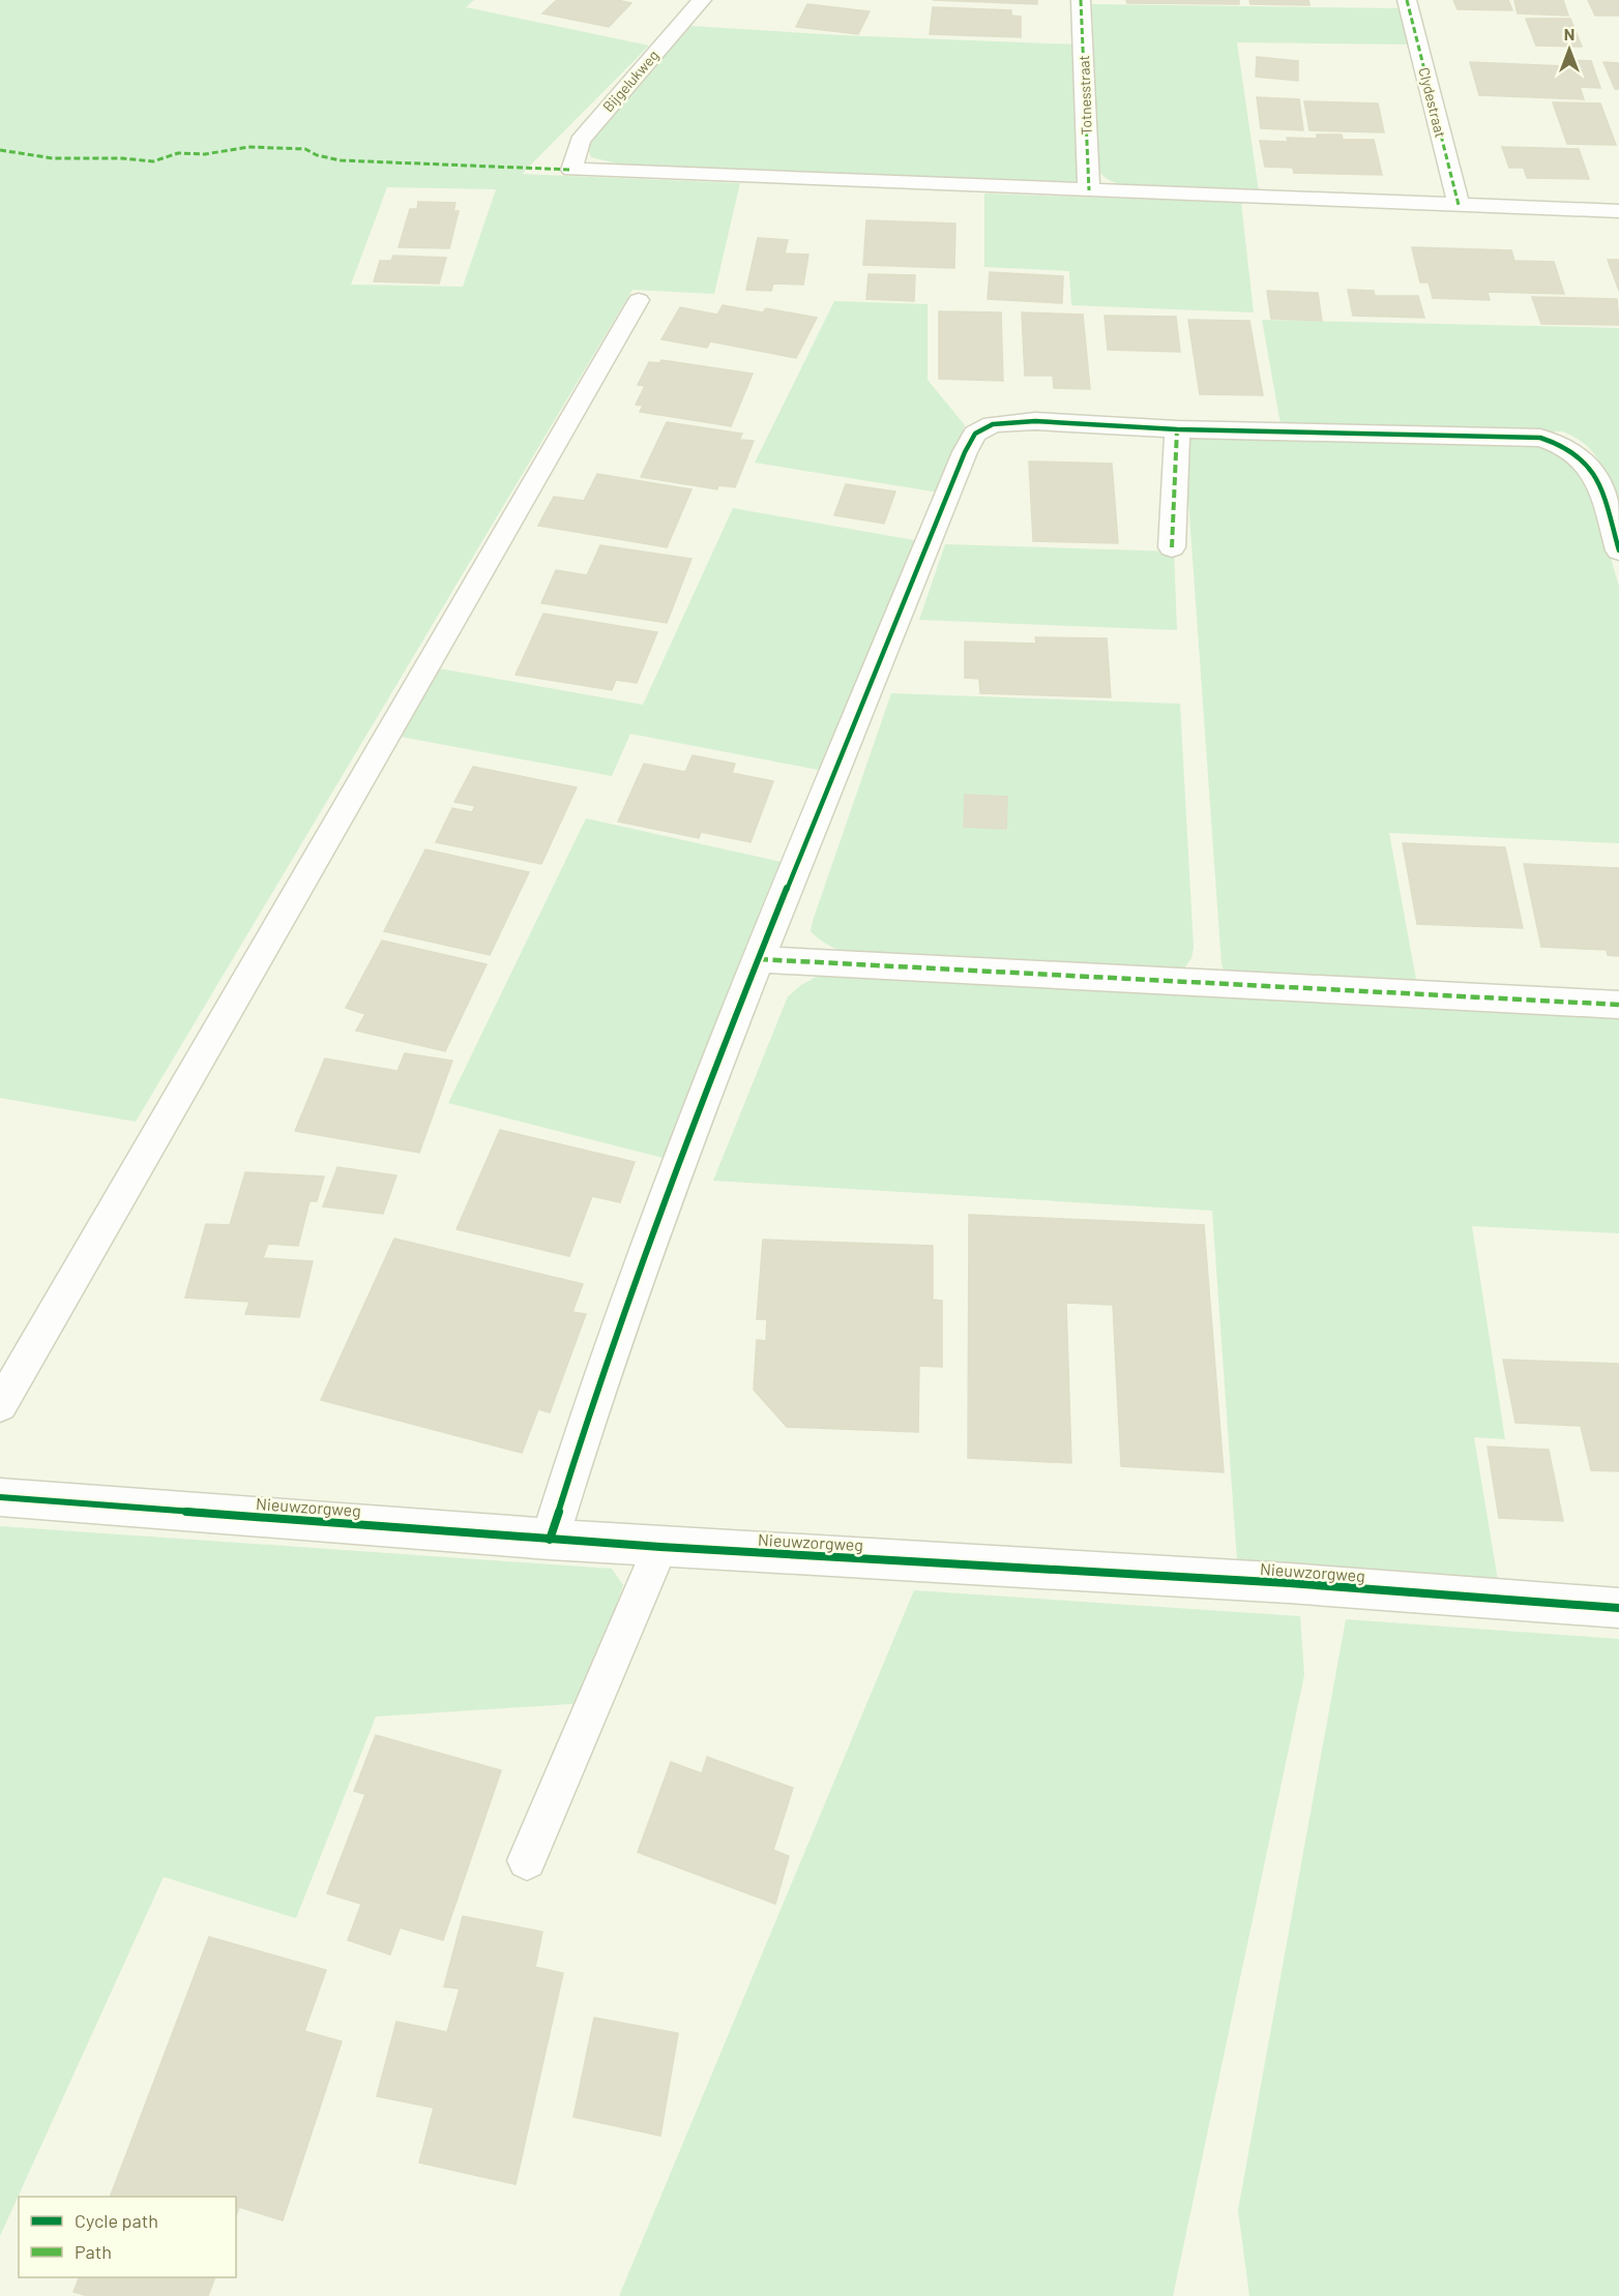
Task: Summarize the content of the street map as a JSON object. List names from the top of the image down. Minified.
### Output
{"streets":{"street":["Bijgelukweg","Totnesstraat","Clydestraat","Nieuwzorgweg"]},"crossings":[["Bijgelukweg","Totnesstraat"]],"legend":["Cycle path","Path"],"north":"top"}
